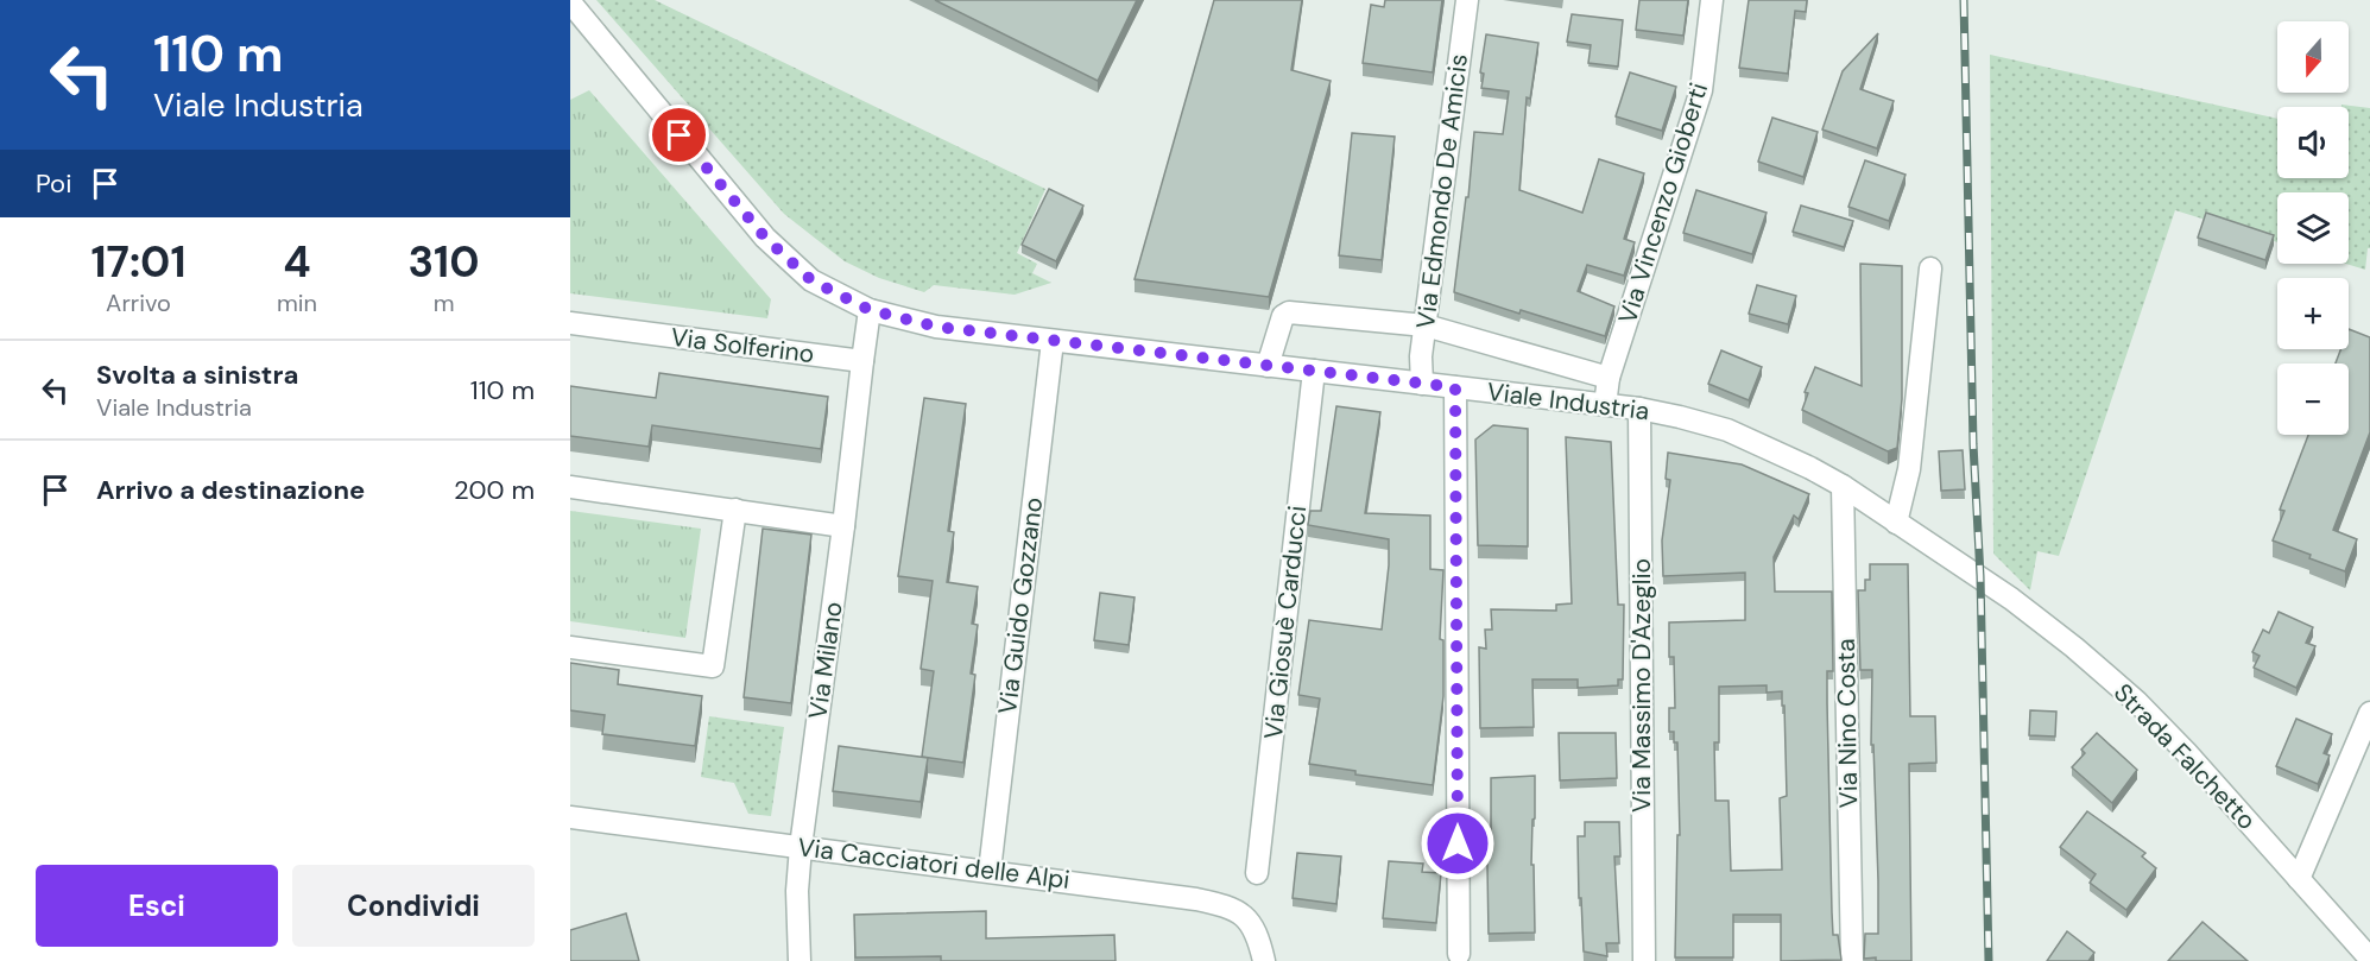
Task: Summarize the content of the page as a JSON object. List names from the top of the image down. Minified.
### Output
{"streets":{"street":["Via Edmondo De Amicis","Via Vincenzo Gioberti","Via Solferino","Viale Industria","Via Guido Gozzano","Via Giosuè Carducci","Via Milano","Via Massimo D'Azeglio","Via Nino Costa","Strada Falchetto","Via Cacciatori delle Alpi"]},"crossings":[["Via Edmondo De Amicis","Viale Industria"],["Via Vincenzo Gioberti","Viale Industria"],["Via Solferino","Via Milano"],["Viale Industria","Via Guido Gozzano"],["Viale Industria","Via Giosuè Carducci"],["Viale Industria","Via Massimo D'Azeglio"],["Viale Industria","Via Nino Costa"],["Viale Industria","Strada Falchetto"],["Via Guido Gozzano","Via Cacciatori delle Alpi"],["Via Milano","Via Cacciatori delle Alpi"]],"north":"bottom","page":{"turn":["110 m","Viale Industria"],"map_buttons":["+","−"],"then":"Poi","eta":["17:01","Arrivo","4","min","310","m"],"list":[{"name":"Svolta a sinistra","note":"Viale Industria","value":"110 m"},{"name":"Arrivo a destinazione","value":"200 m"}],"buttons":["Esci","Condividi"]}}
